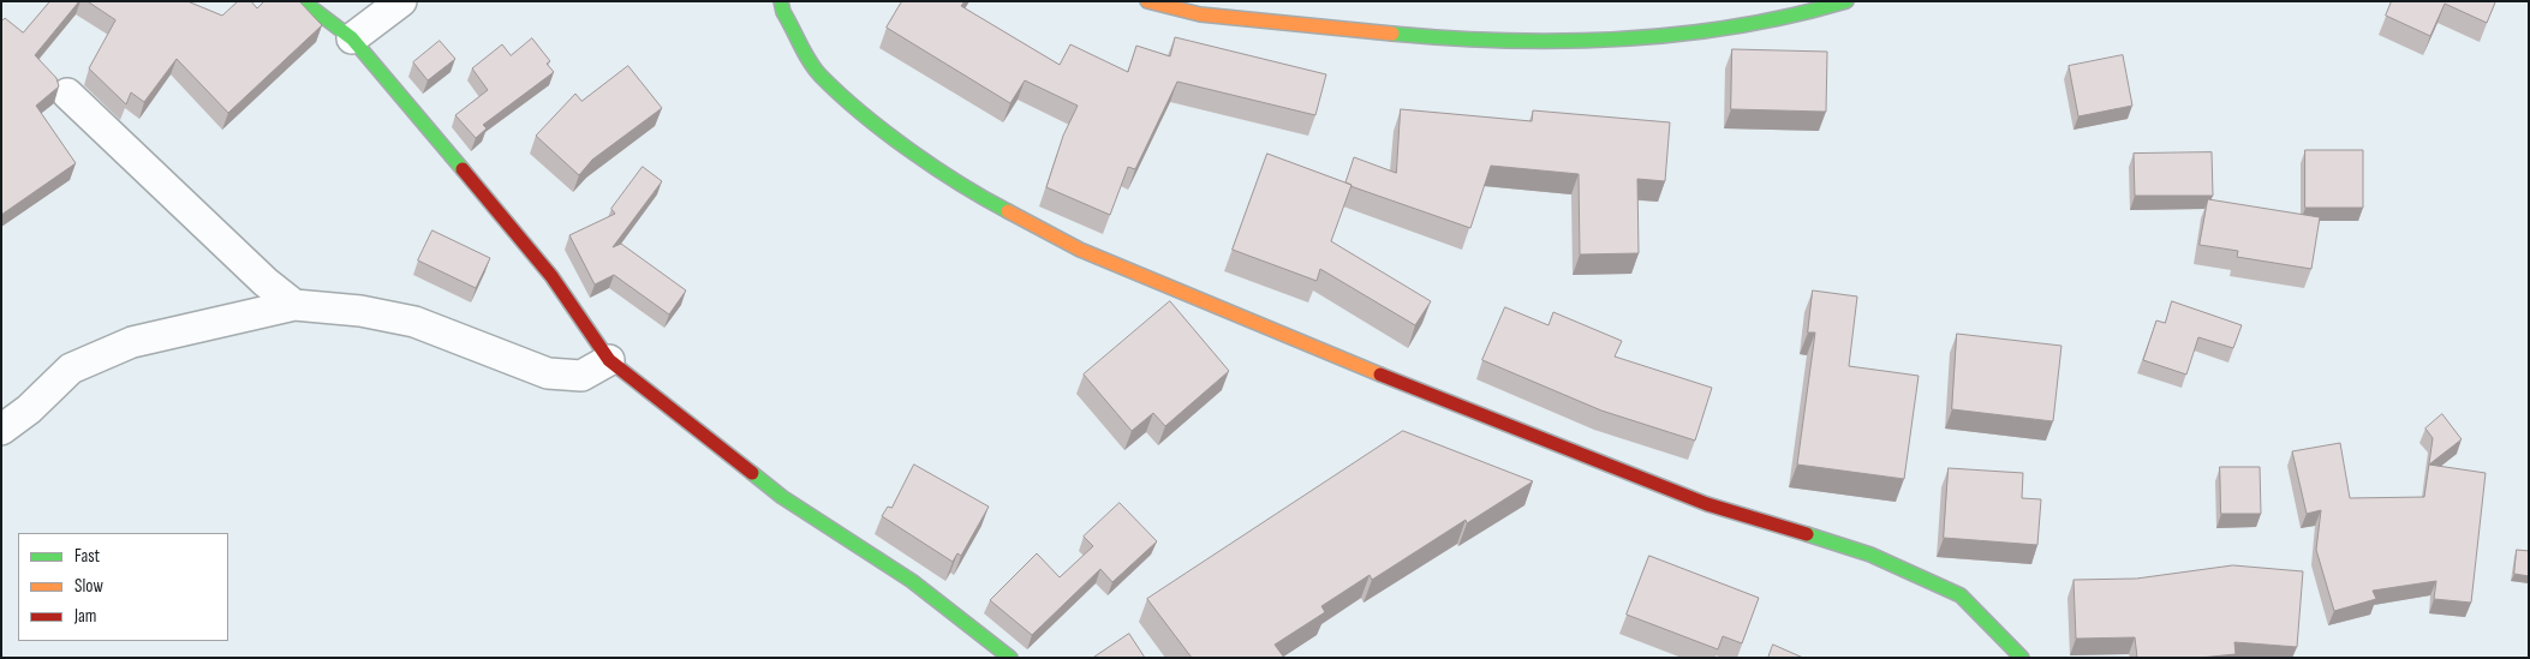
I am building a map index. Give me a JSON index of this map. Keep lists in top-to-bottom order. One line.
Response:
{"legend":["Fast","Slow","Jam"]}
